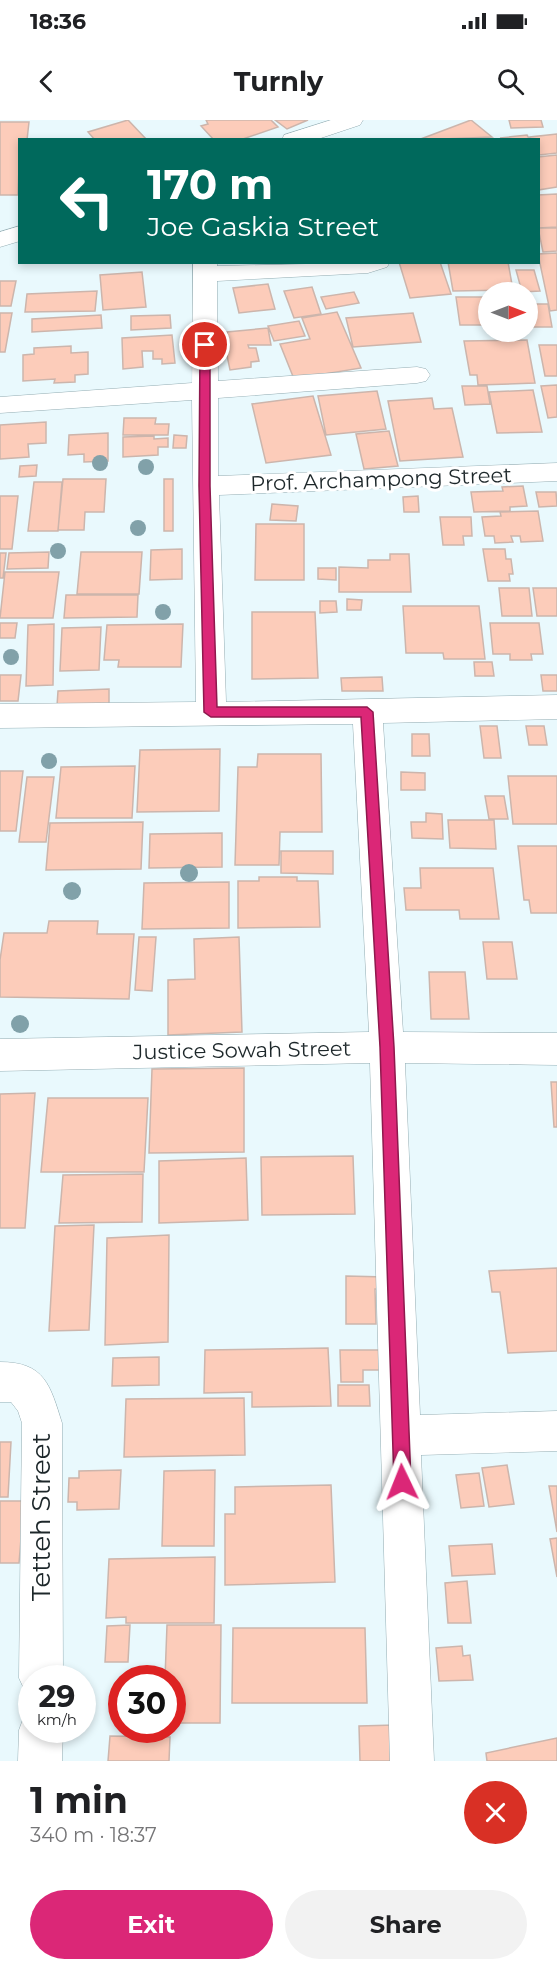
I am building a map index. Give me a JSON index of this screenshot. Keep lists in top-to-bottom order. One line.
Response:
{"streets":{"street":["Prof. Archampong Street","Justice Sowah Street","Tetteh Street"]},"north":"right","page":{"status":"18:36","header":"Turnly","turn":["170 m","Joe Gaskia Street"],"speed":"29 km/h","limit":"30","heading":["1 min","340 m · 18:37"],"buttons":["Exit","Share"]}}
